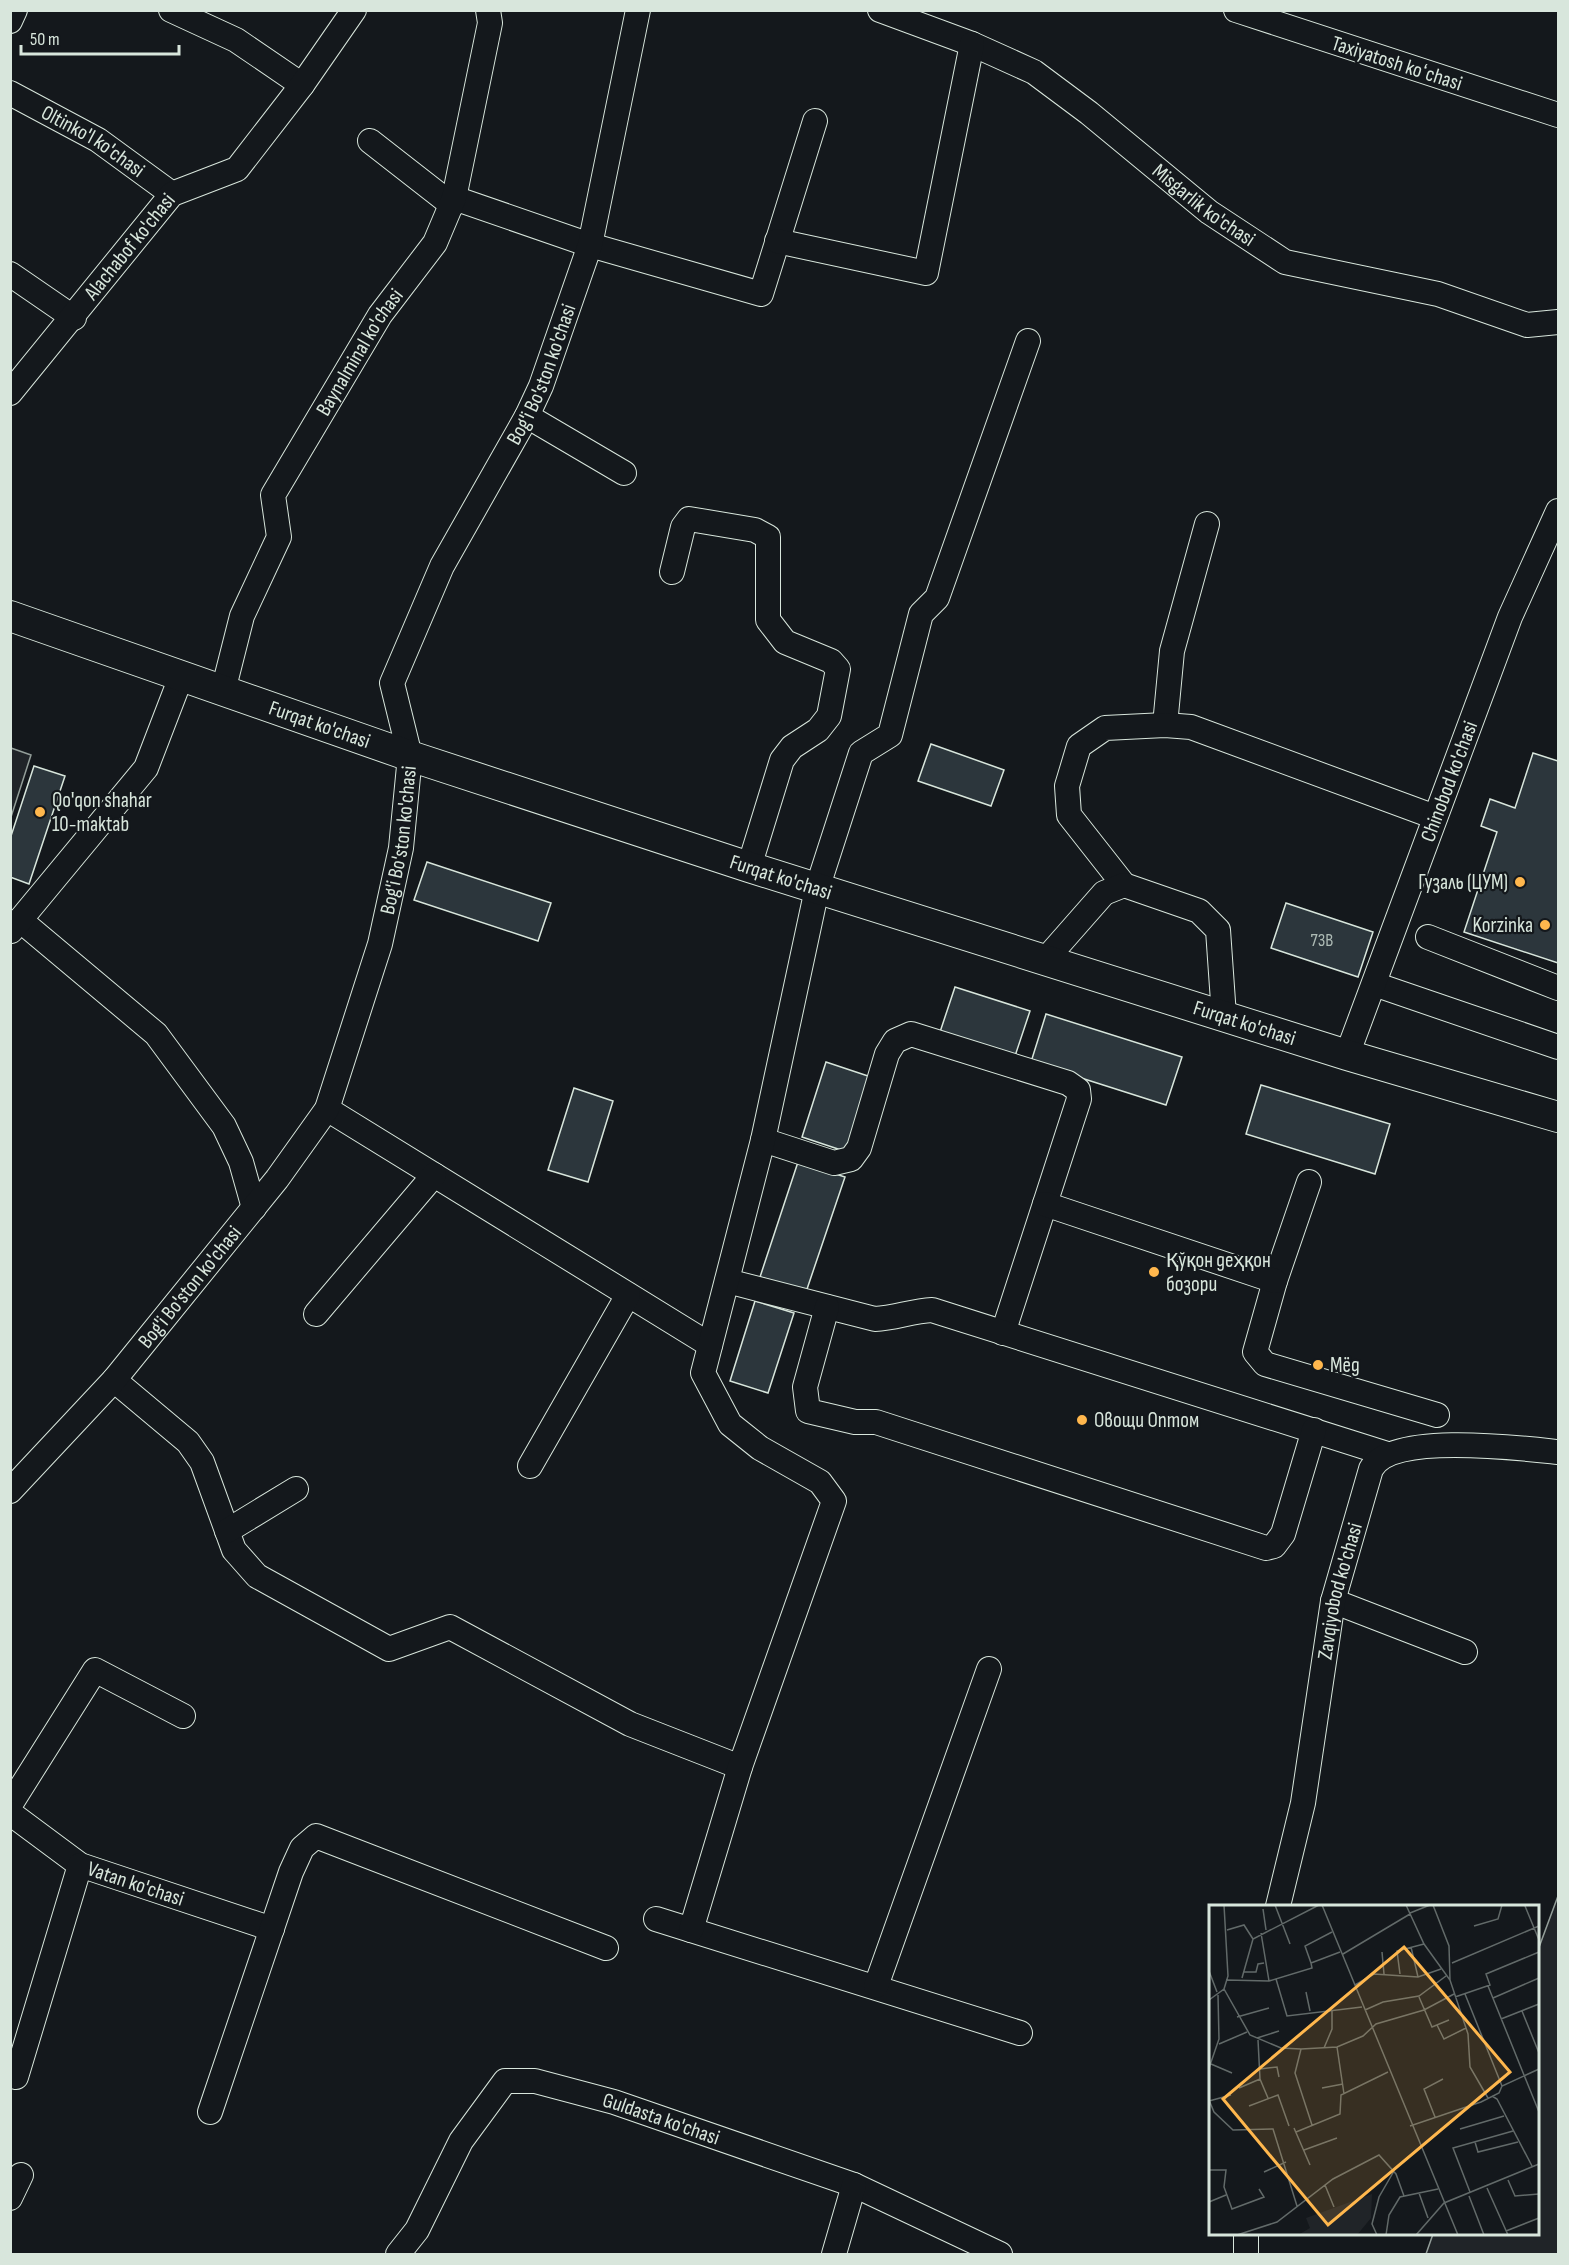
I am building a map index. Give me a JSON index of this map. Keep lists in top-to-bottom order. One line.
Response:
{"streets":{"main road":["Furqat ko'chasi"],"street":["Taxiyatosh koʻchasi","Oltinko'l ko'chasi","Misgarlik ko'chasi","Alachabof ko'chasi","Baynalminal ko'chasi","Bog'i Bo'ston ko'chasi","Chinobod ko'chasi","Zavqiyobod ko'chasi","Vatan ko'chasi","Guldasta ko'chasi"]},"crossings":[["Oltinko'l ko'chasi","Alachabof ko'chasi"],["Baynalminal ko'chasi","Furqat ko'chasi"],["Bog'i Bo'ston ko'chasi","Furqat ko'chasi"],["Furqat ko'chasi","Chinobod ko'chasi"]],"places":["Qo'qon shahar 10-maktab","Гузаль (ЦУМ)","Korzinka","Қўқон деҳқон бозори","Мёд","Овощи Оптом"],"house_numbers":["73B"],"scale_bar":"50 m"}
